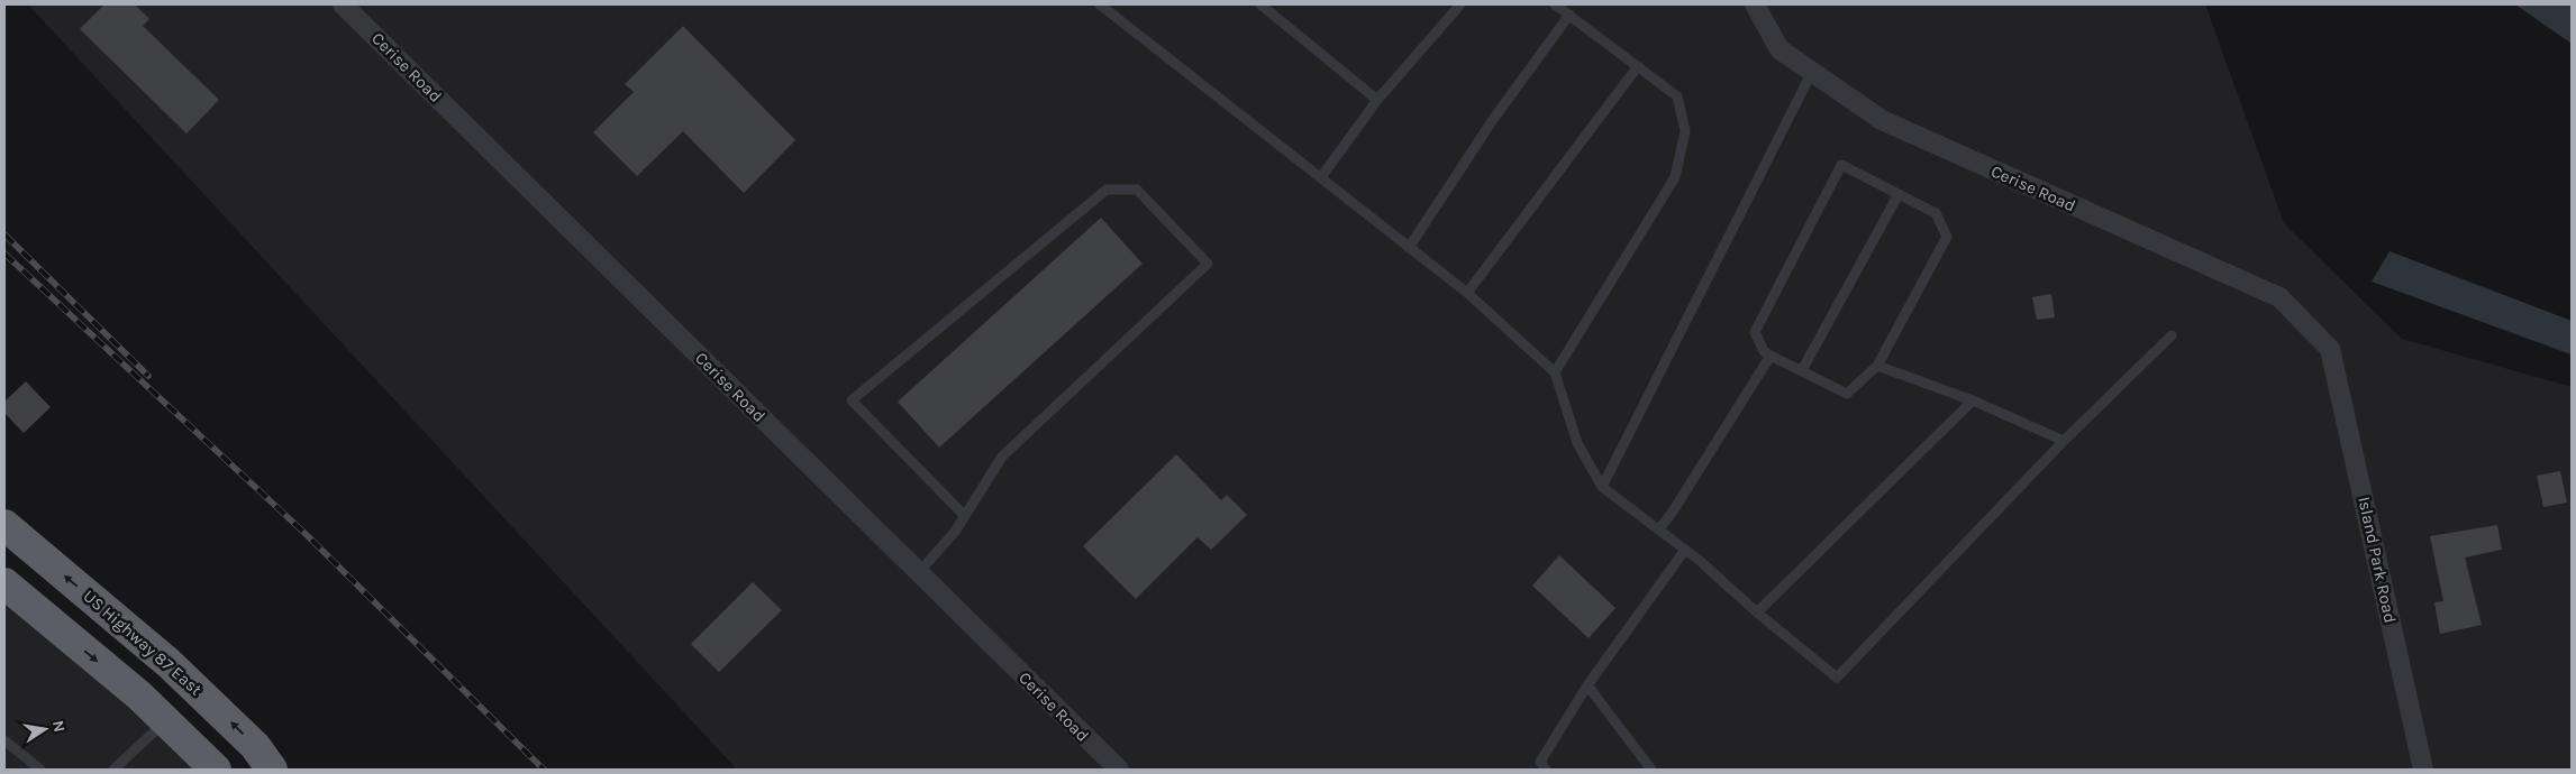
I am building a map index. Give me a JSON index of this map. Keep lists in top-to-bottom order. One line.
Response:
{"streets":{"highway":["US Highway 87 East"],"street":["Cerise Road","Island Park Road"]},"crossings":[["Cerise Road","Island Park Road"]],"north":"right"}
